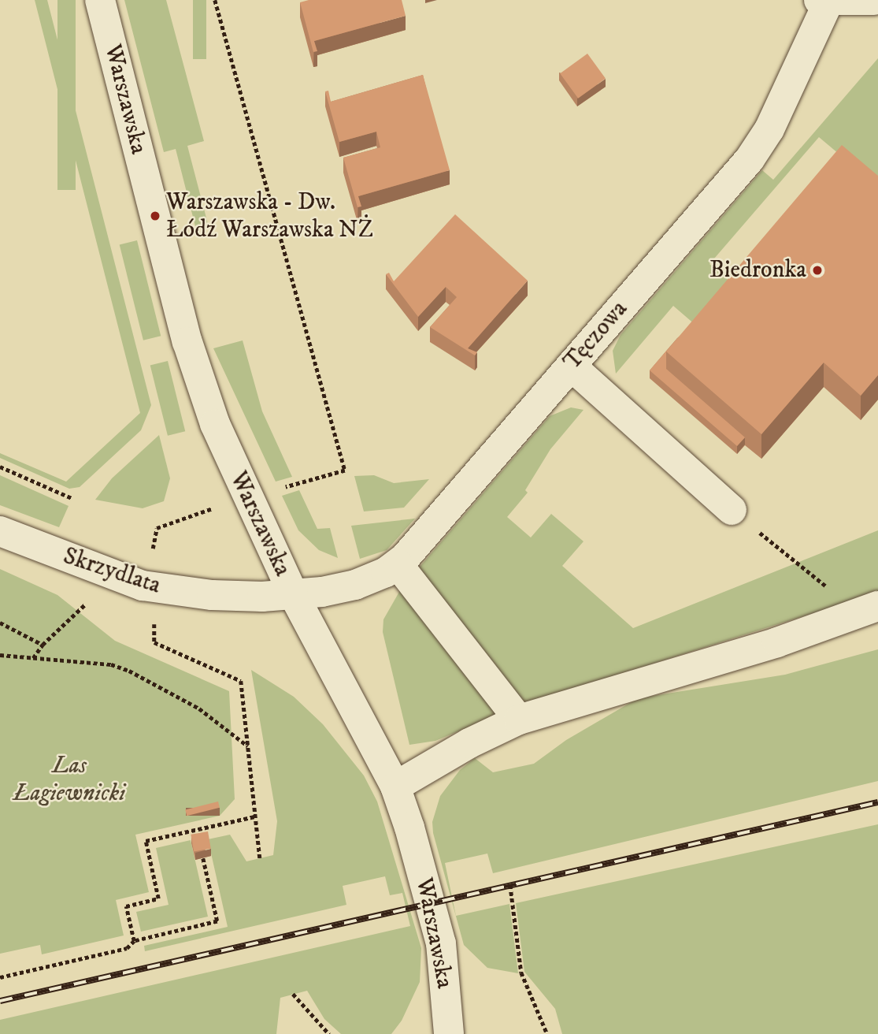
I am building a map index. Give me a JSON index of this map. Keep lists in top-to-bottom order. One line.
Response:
{"streets":{"street":["Warszawska","Tęczowa","Skrzydlata"]},"crossings":[["Warszawska","Tęczowa"],["Warszawska","Skrzydlata"],["Tęczowa","Skrzydlata"]],"parks":["Las Łagiewnicki"],"places":["Warszawska - Dw. Łódź Warszawska NŻ","Biedronka"]}
